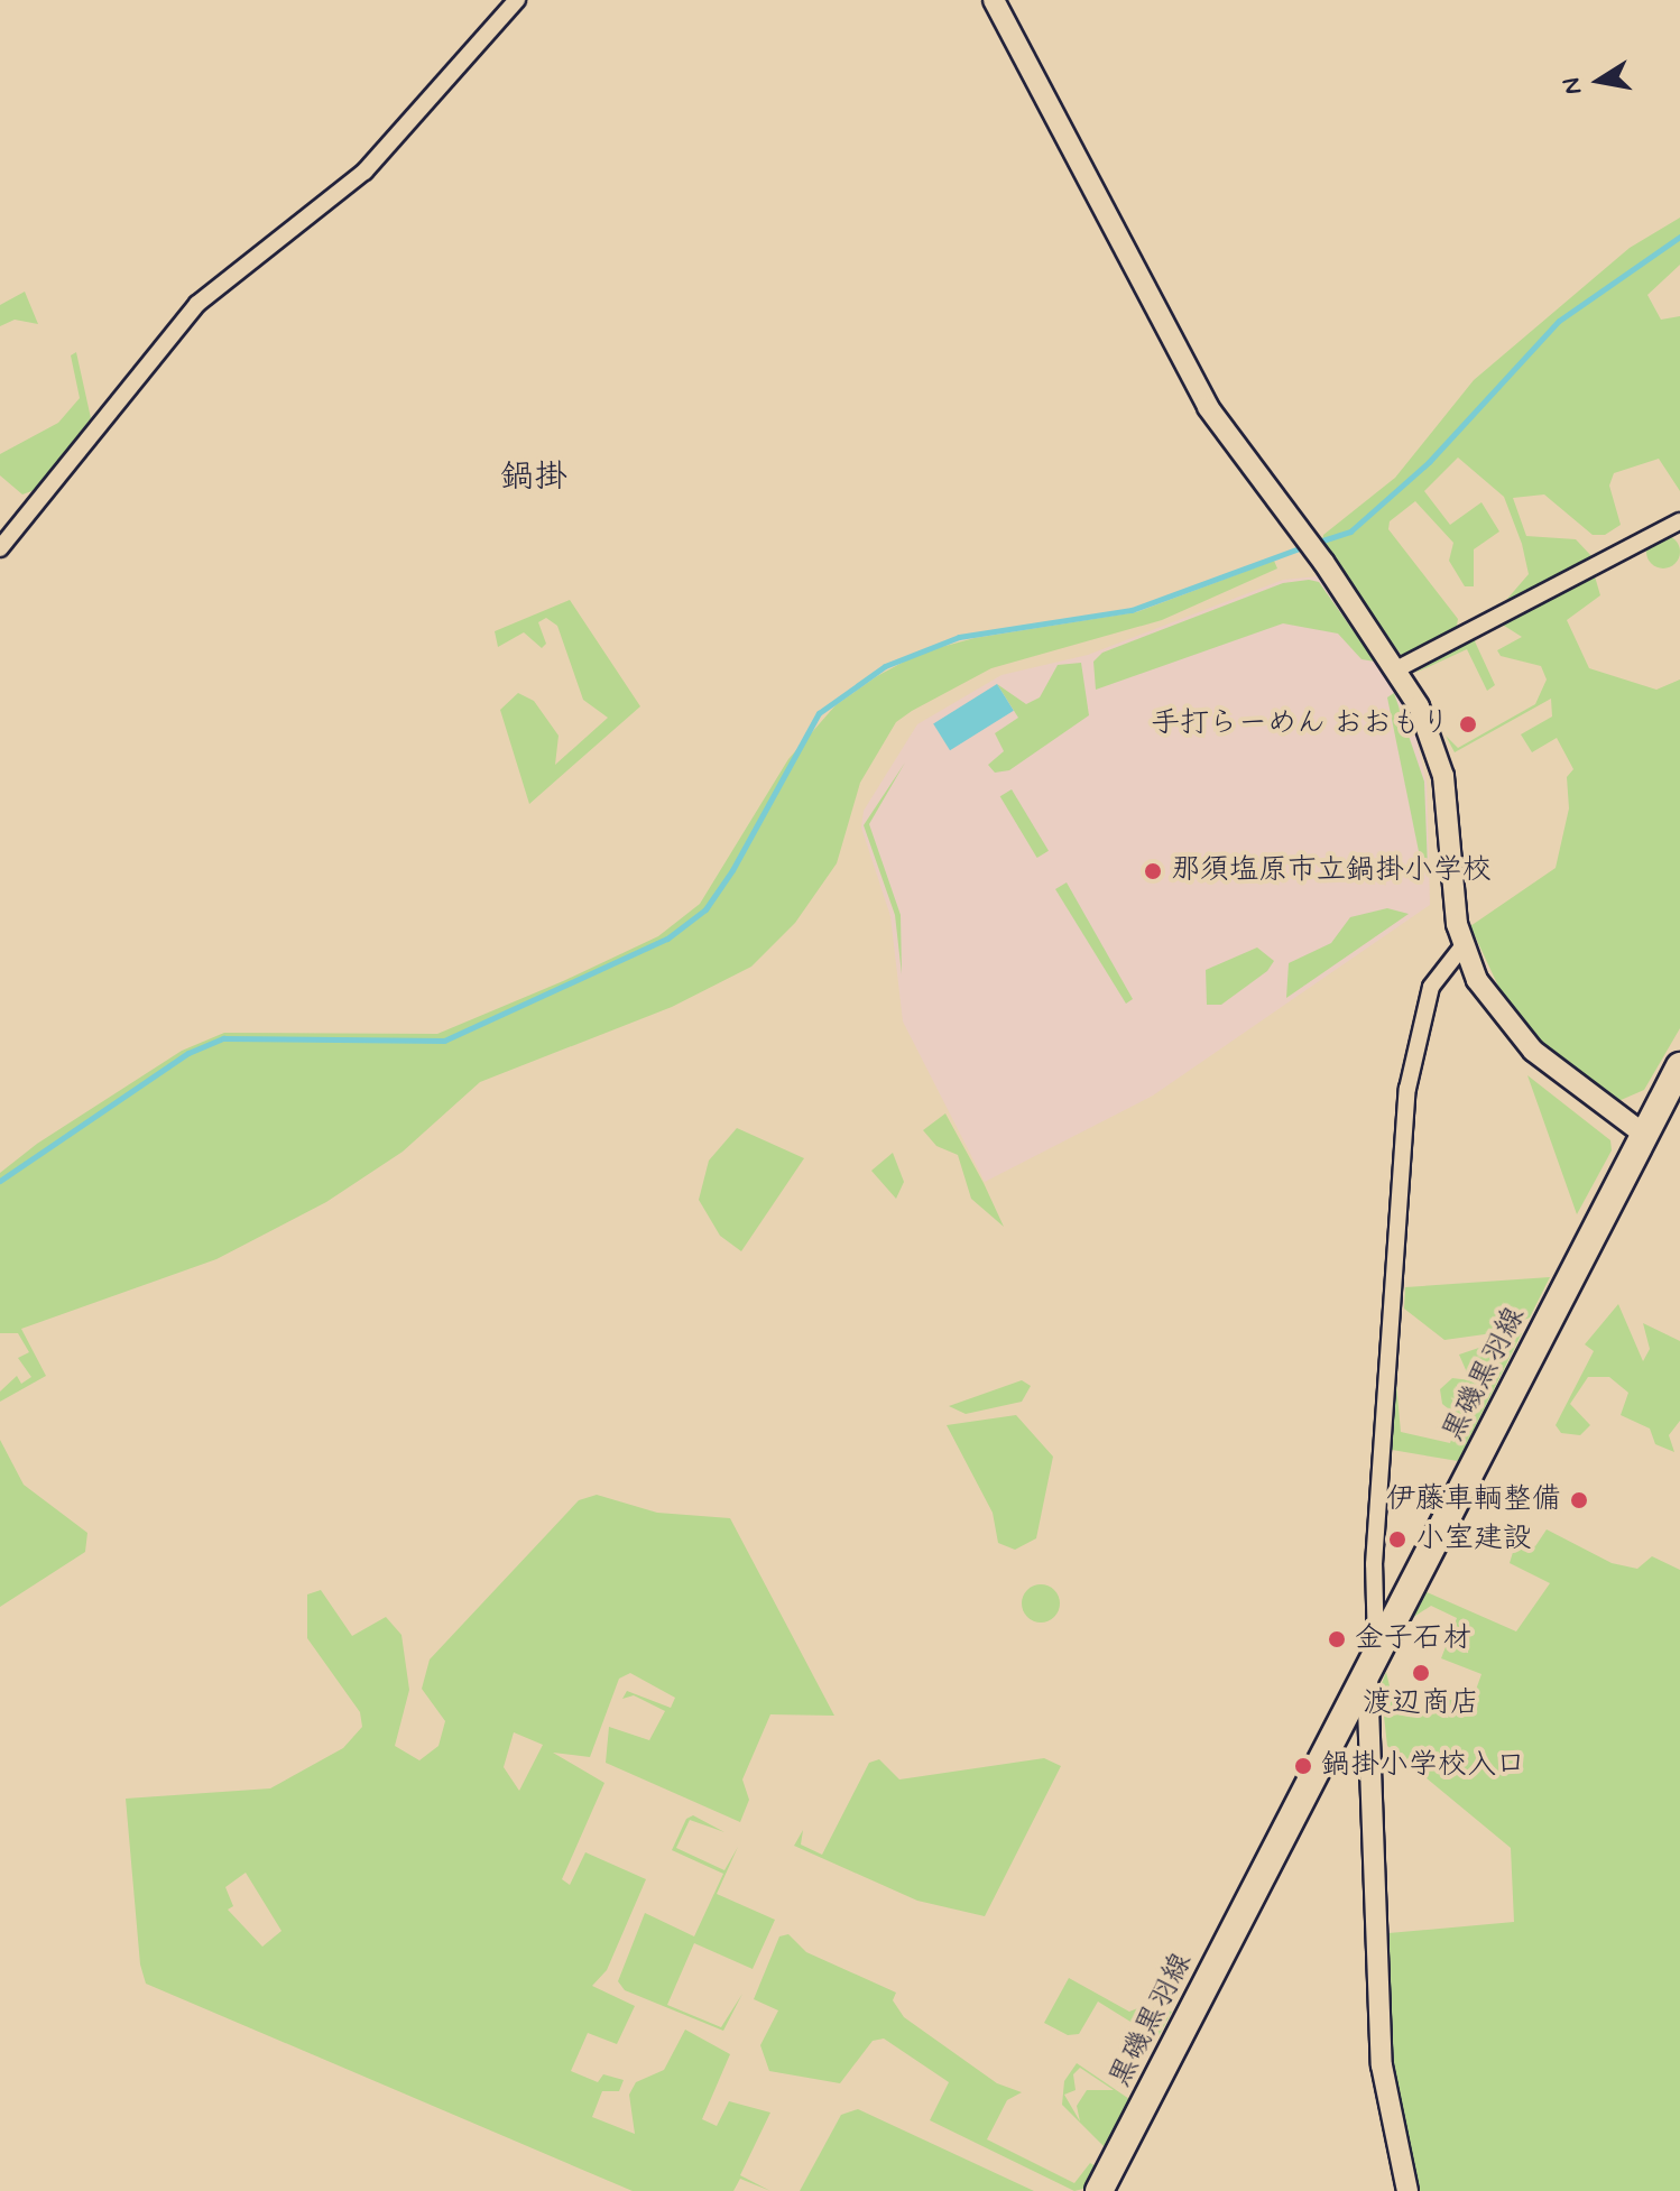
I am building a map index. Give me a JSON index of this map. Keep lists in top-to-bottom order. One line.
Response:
{"streets":{"main road":["黒磯黒羽線"]},"districts":["鍋掛"],"places":["手打らーめん おおもり","那須塩原市立鍋掛小学校","伊藤車輌整備","小室建設","金子石材","渡辺商店","鍋掛小学校入口"],"north":"left"}
